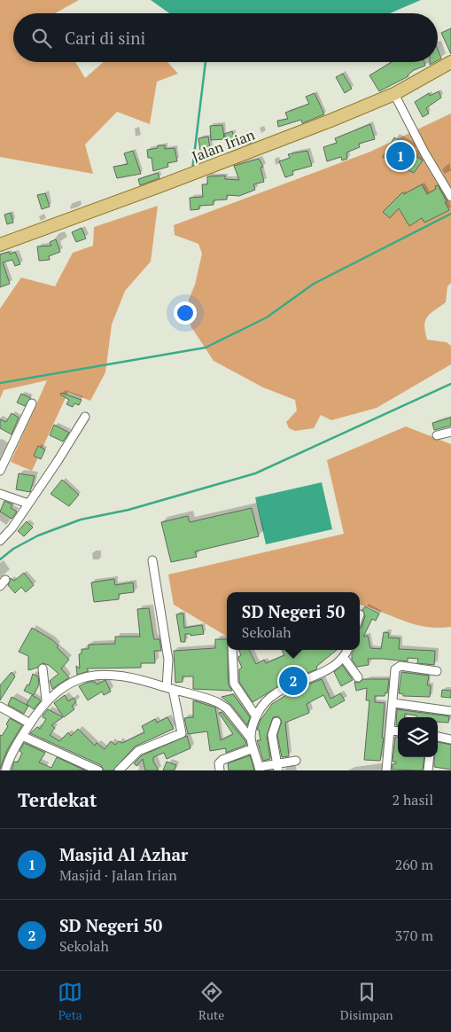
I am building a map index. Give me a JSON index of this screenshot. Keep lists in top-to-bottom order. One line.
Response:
{"streets":{"main road":["Jalan Irian"]},"page":{"search":"Cari di sini","pins":["1","2"],"popup":["SD Negeri 50","Sekolah"],"heading":["Terdekat","2 hasil"],"list":[{"mark":"1","name":"Masjid Al Azhar","note":"Masjid · Jalan Irian","value":"260 m"},{"mark":"2","name":"SD Negeri 50","note":"Sekolah","value":"370 m"}],"nav":["Peta","Rute","Disimpan"]}}
